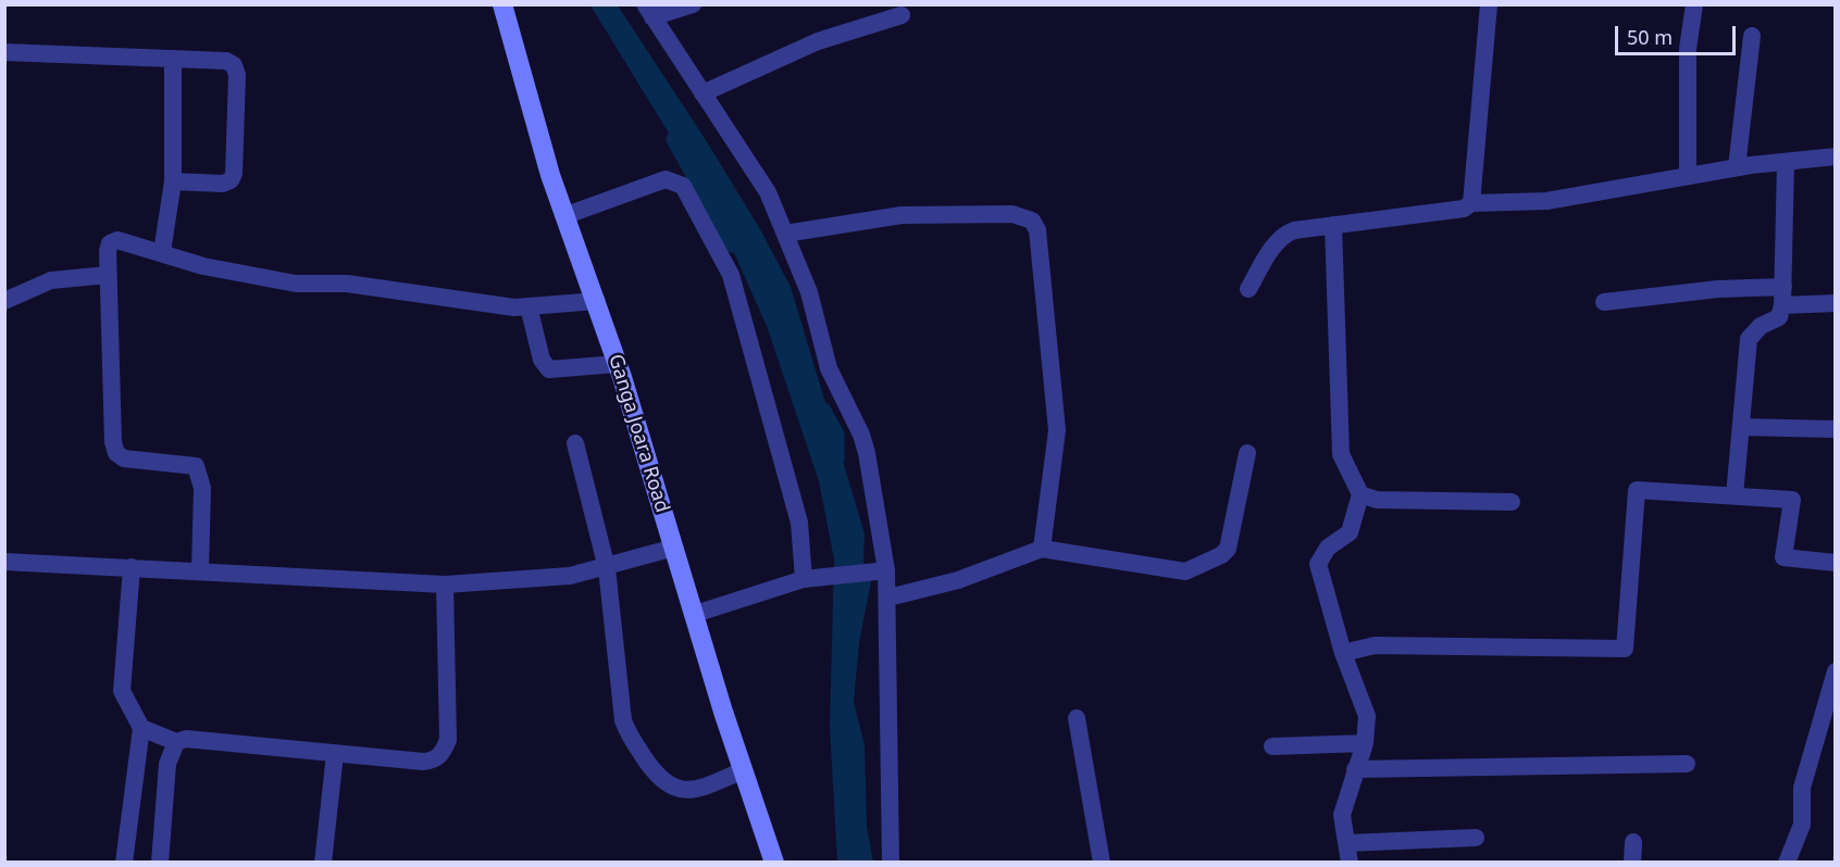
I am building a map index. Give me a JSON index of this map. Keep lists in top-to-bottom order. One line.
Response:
{"streets":{"main road":["Ganga Joara Road"]},"scale_bar":"50 m"}
